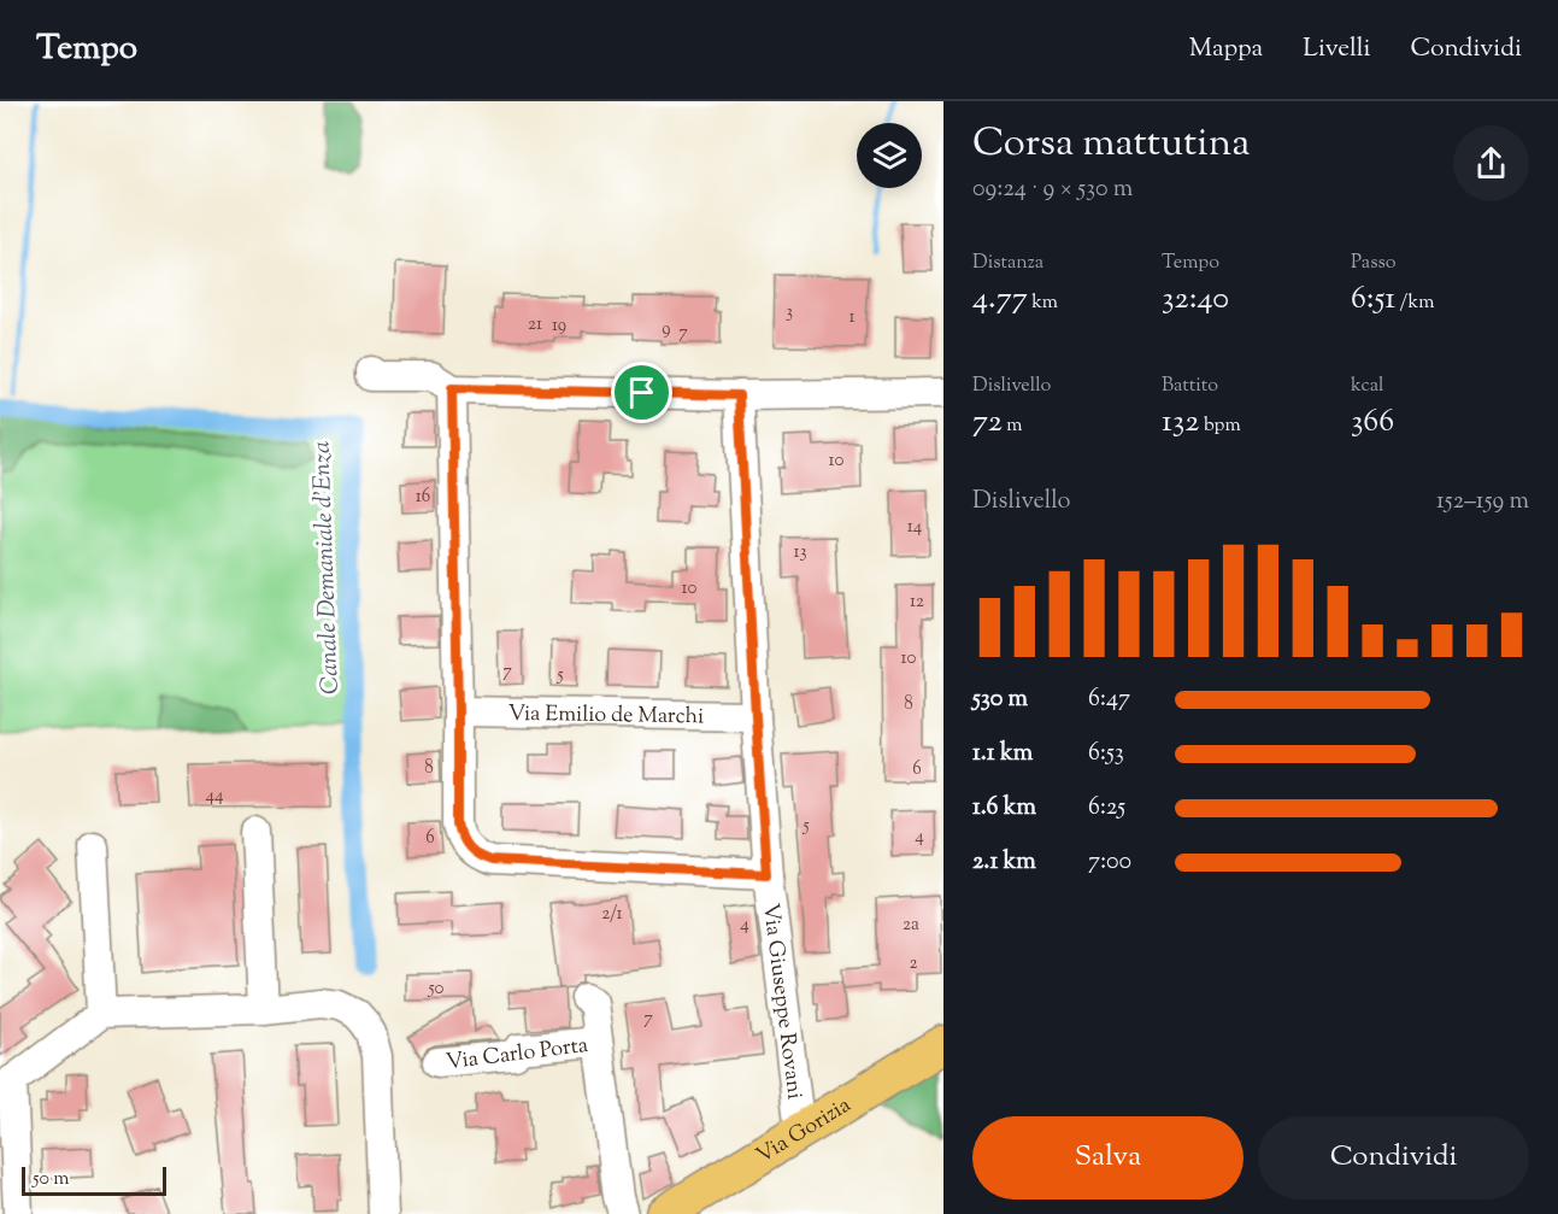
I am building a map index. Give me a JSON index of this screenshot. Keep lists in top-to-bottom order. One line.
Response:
{"streets":{"main road":["Via Gorizia"],"street":["Via Emilio de Marchi","Via Giuseppe Rovani","Via Carlo Porta"]},"crossings":[["Via Emilio de Marchi","Via Giuseppe Rovani"],["Via Giuseppe Rovani","Via Gorizia"]],"water":["Canale Demaniale d'Enza"],"house_numbers":["3","1","21","19","9","7","10","16","14","13","10","12","10","7","5","8","8","6","44","5","4","6","2/1","4","2a","2","50","7"],"scale_bar":"50 m","page":{"header":"Tempo","nav":["Mappa","Livelli","Condividi"],"heading":["Corsa mattutina","09:24 · 9 × 530 m"],"stats":[["Distanza","4.77 km"],["Tempo","32:40"],["Passo","6:51 /km"],["Dislivello","72 m"],["Battito","132 bpm"],["kcal","366"]],"chart":["Dislivello","152–159 m"],"list":[{"name":"530 m","note":"6:47"},{"name":"1.1 km","note":"6:53"},{"name":"1.6 km","note":"6:25"},{"name":"2.1 km","note":"7:00"}],"buttons":["Salva","Condividi"],"scale":"50 m"}}
